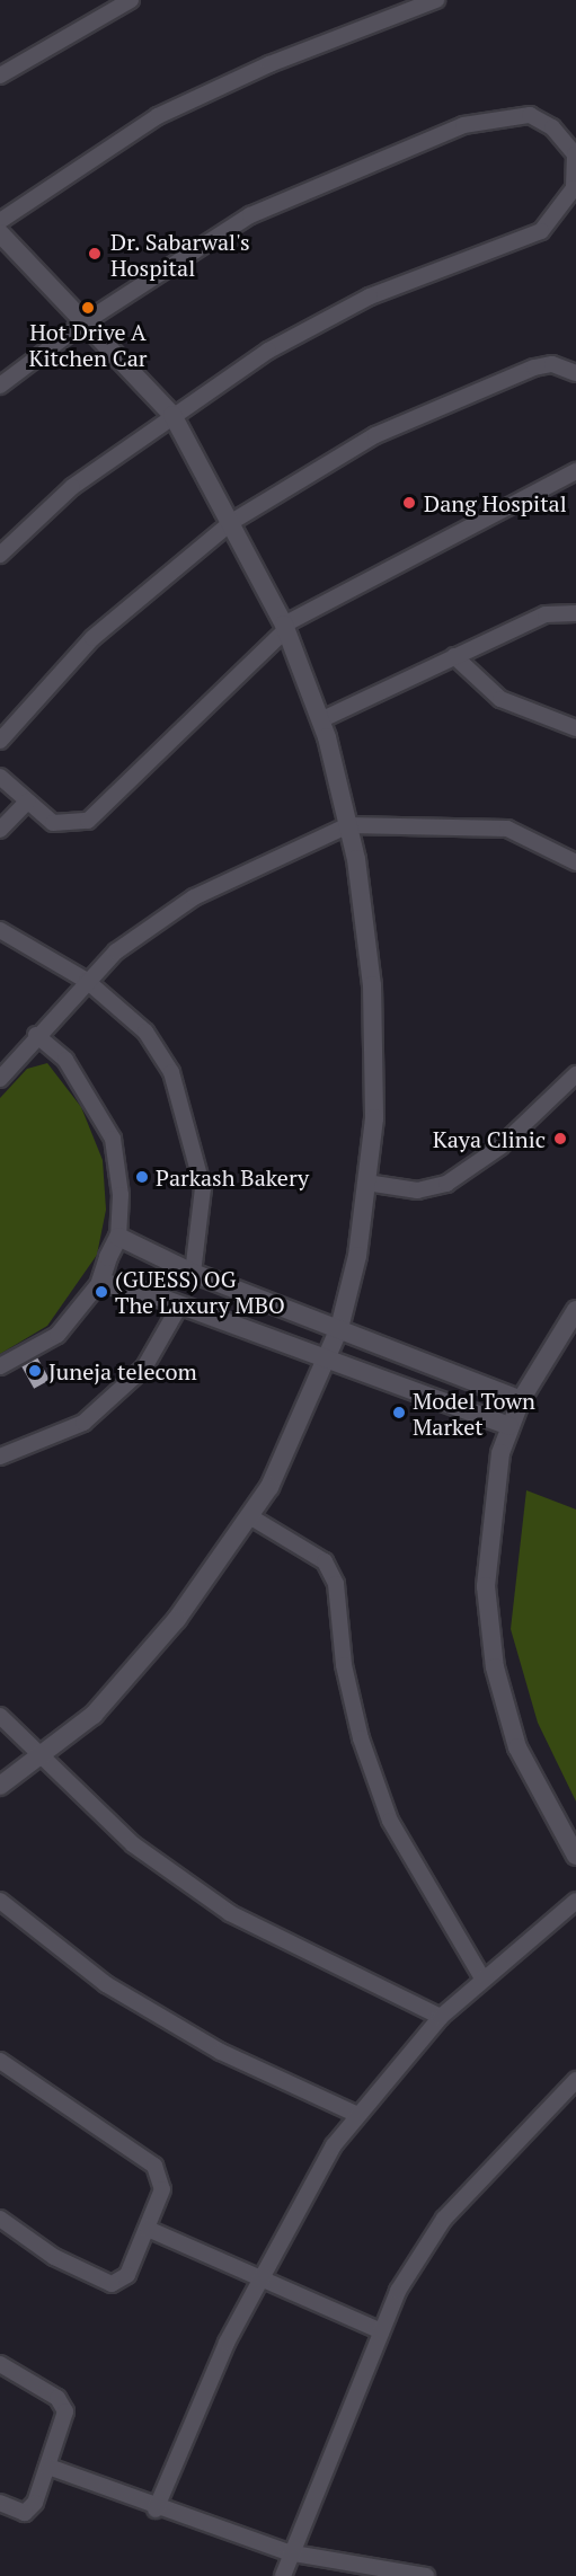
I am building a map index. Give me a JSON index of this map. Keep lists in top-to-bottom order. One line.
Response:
{"places":["Dr. Sabarwal's Hospital","Hot Drive A Kitchen Car","Dang Hospital","Kaya Clinic","Parkash Bakery","(GUESS) OG The Luxury MBO","Juneja telecom","Model Town Market"]}
